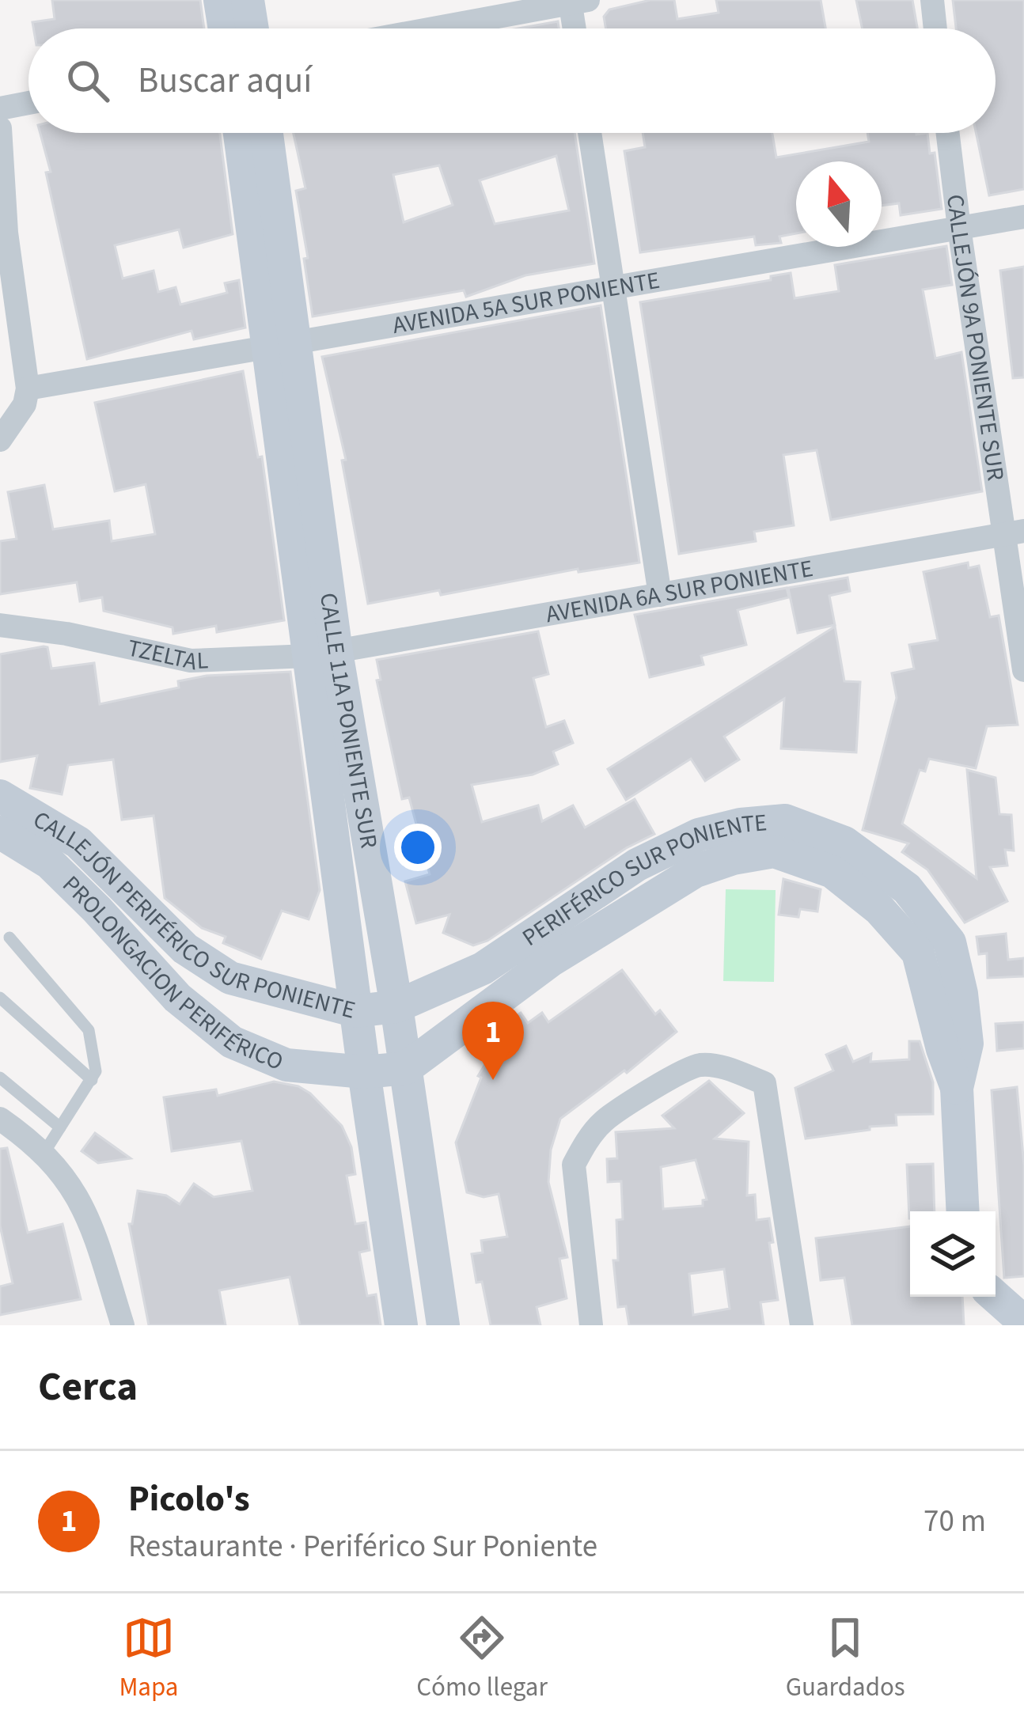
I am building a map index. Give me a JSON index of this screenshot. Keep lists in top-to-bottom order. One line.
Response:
{"streets":{"main road":["CALLE 11A PONIENTE SUR","PERIFÉRICO SUR PONIENTE","CALLEJÓN PERIFÉRICO SUR PONIENTE","PROLONGACION PERIFÉRICO"],"street":["AVENIDA 5A SUR PONIENTE","CALLEJÓN 9A PONIENTE SUR","AVENIDA 6A SUR PONIENTE","TZELTAL"]},"crossings":[["AVENIDA 5A SUR PONIENTE","CALLEJÓN 9A PONIENTE SUR"],["AVENIDA 5A SUR PONIENTE","CALLE 11A PONIENTE SUR"],["CALLEJÓN 9A PONIENTE SUR","AVENIDA 6A SUR PONIENTE"],["AVENIDA 6A SUR PONIENTE","TZELTAL"],["AVENIDA 6A SUR PONIENTE","CALLE 11A PONIENTE SUR"],["TZELTAL","CALLE 11A PONIENTE SUR"],["CALLE 11A PONIENTE SUR","PERIFÉRICO SUR PONIENTE"],["CALLE 11A PONIENTE SUR","CALLEJÓN PERIFÉRICO SUR PONIENTE"],["CALLE 11A PONIENTE SUR","PROLONGACION PERIFÉRICO"],["PERIFÉRICO SUR PONIENTE","CALLEJÓN PERIFÉRICO SUR PONIENTE"]],"north":"top","page":{"search":"Buscar aquí","pins":"1","heading":"Cerca","list":[{"mark":"1","name":"Picolo's","note":"Restaurante · Periférico Sur Poniente","value":"70 m"}],"nav":["Mapa","Cómo llegar","Guardados"]}}
